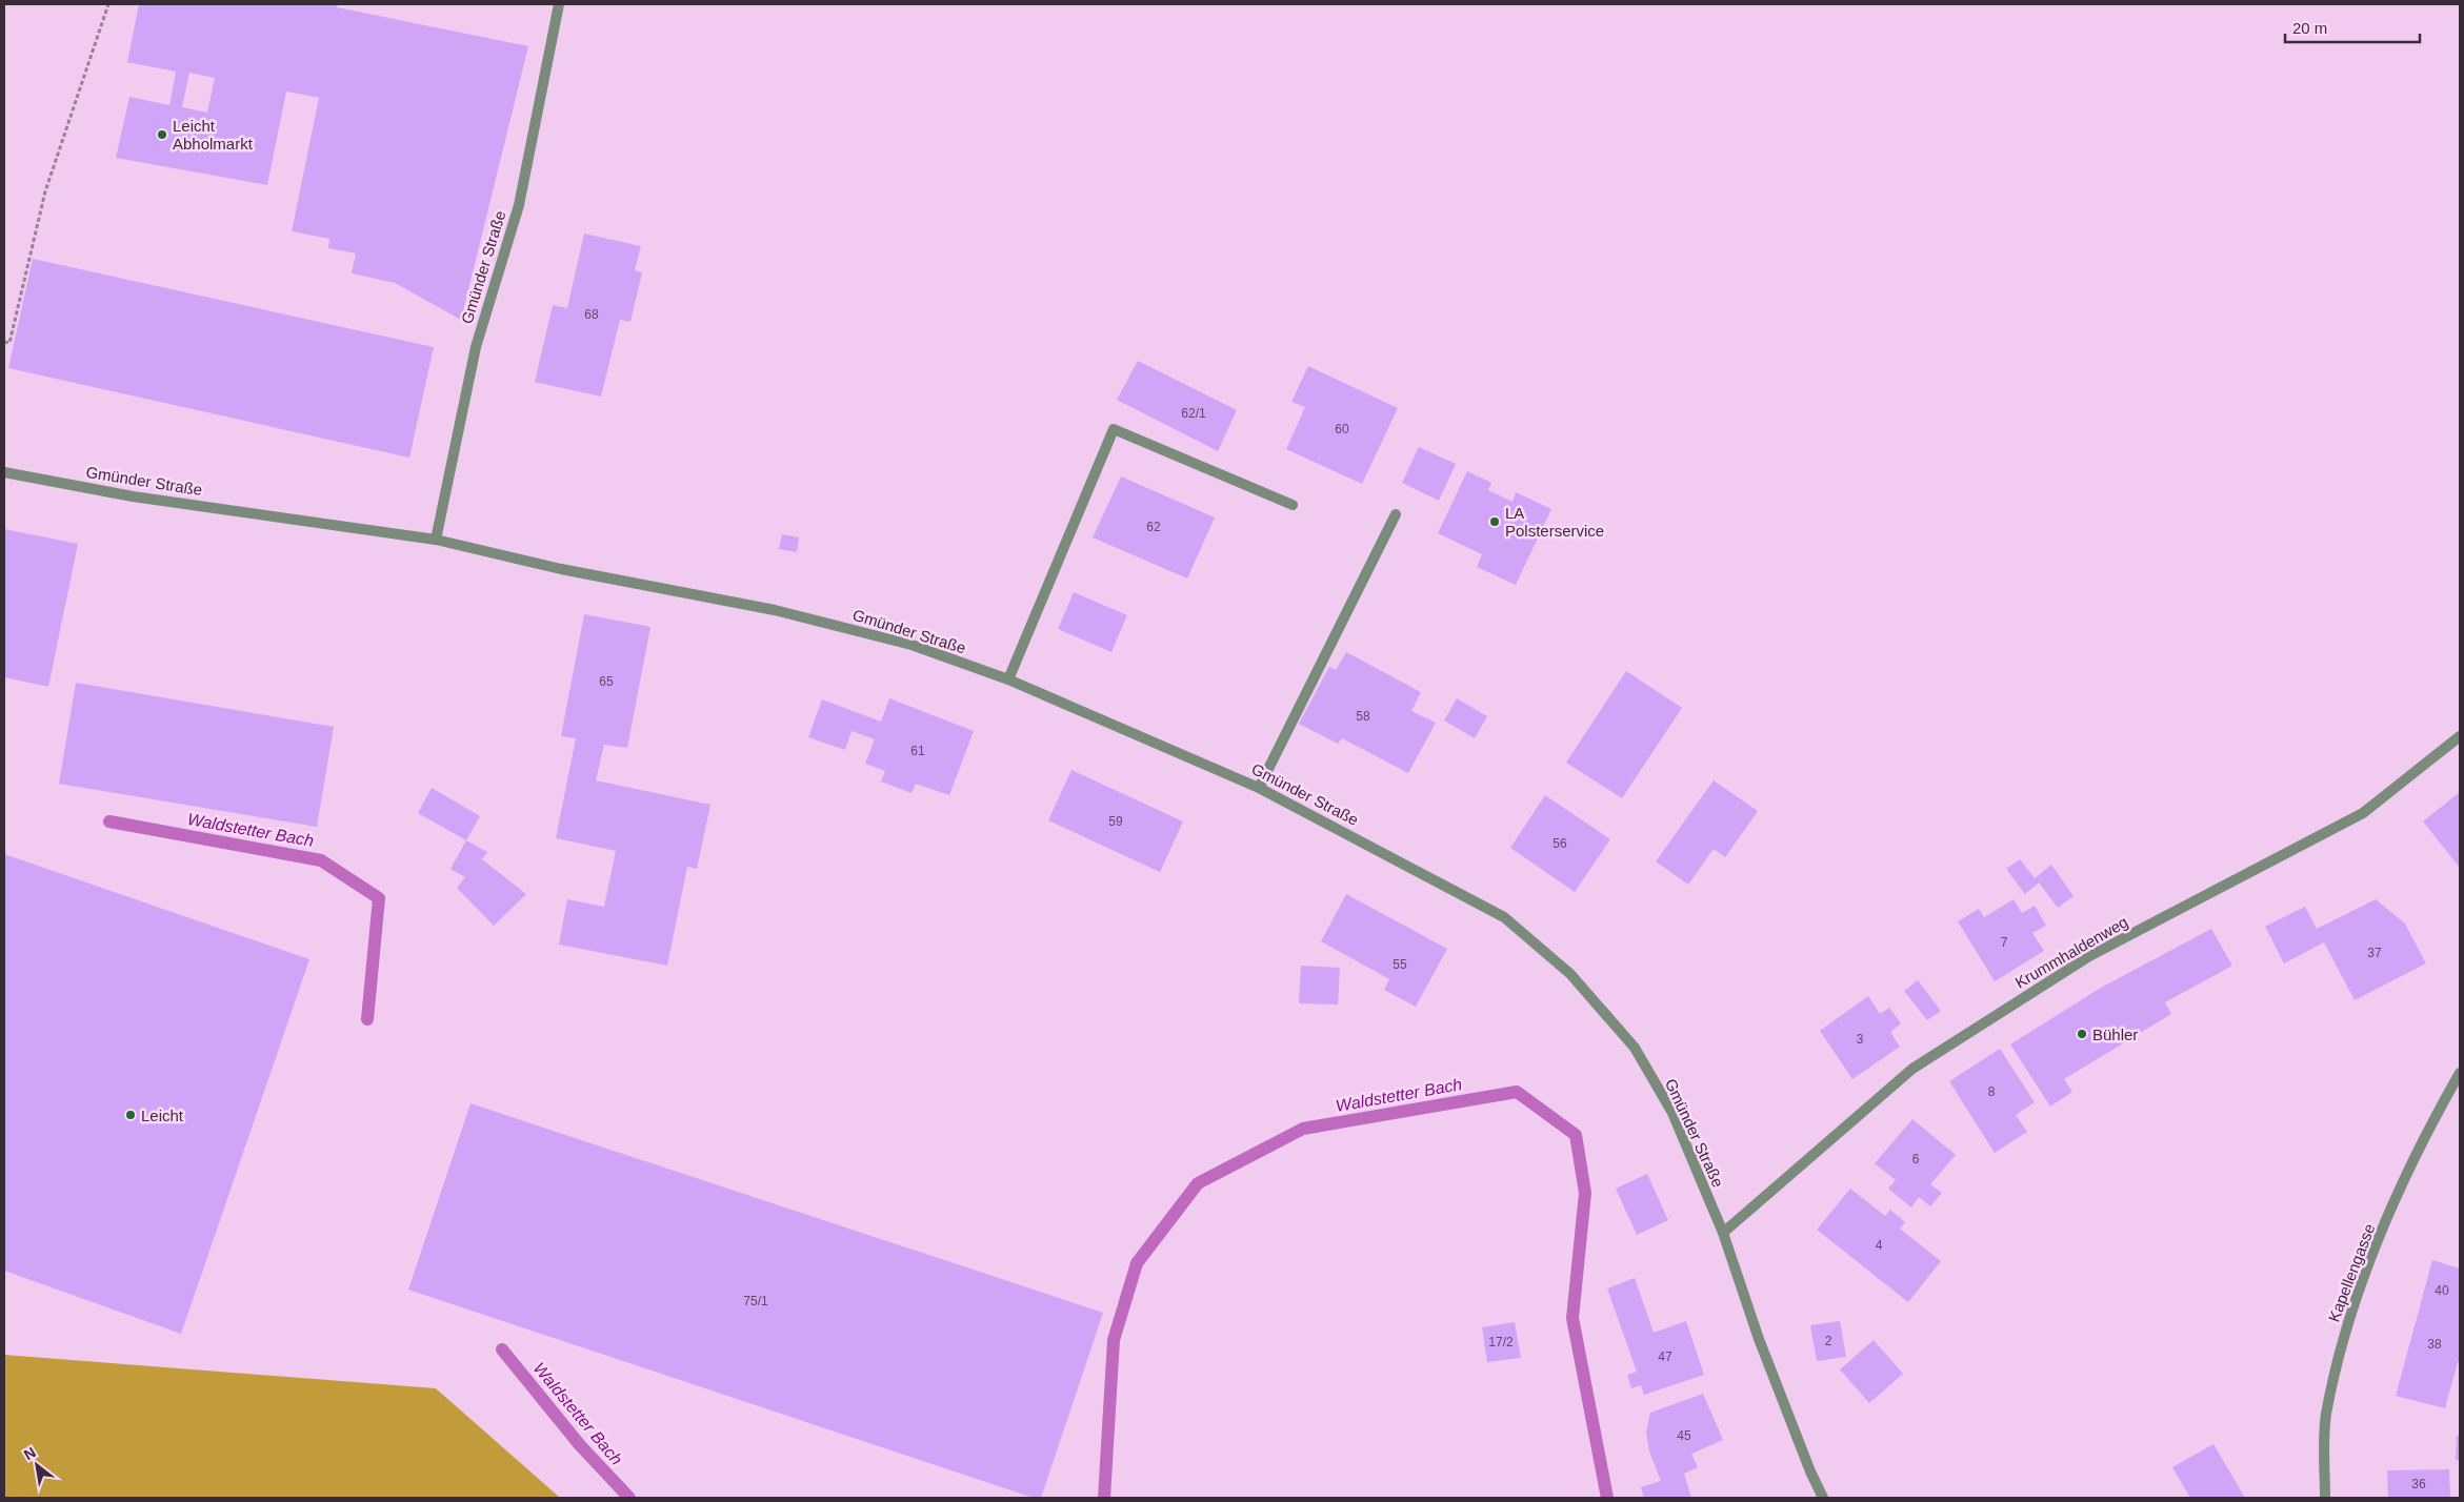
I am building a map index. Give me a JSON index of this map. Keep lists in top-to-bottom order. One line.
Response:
{"streets":{"street":["Gmünder Straße","Krummhaldenweg","Kapellengasse"]},"crossings":[["Gmünder Straße","Krummhaldenweg"]],"water":["Waldstetter Bach"],"places":["Leicht Abholmarkt","LA Polsterservice","Bühler","Leicht"],"house_numbers":["68","62/1","60","62","65","58","61","59","56","7","37","55","3","8","6","4","40","75/1","2","17/2","38","47","45","36"],"scale_bar":"20 m","north":"top left"}
